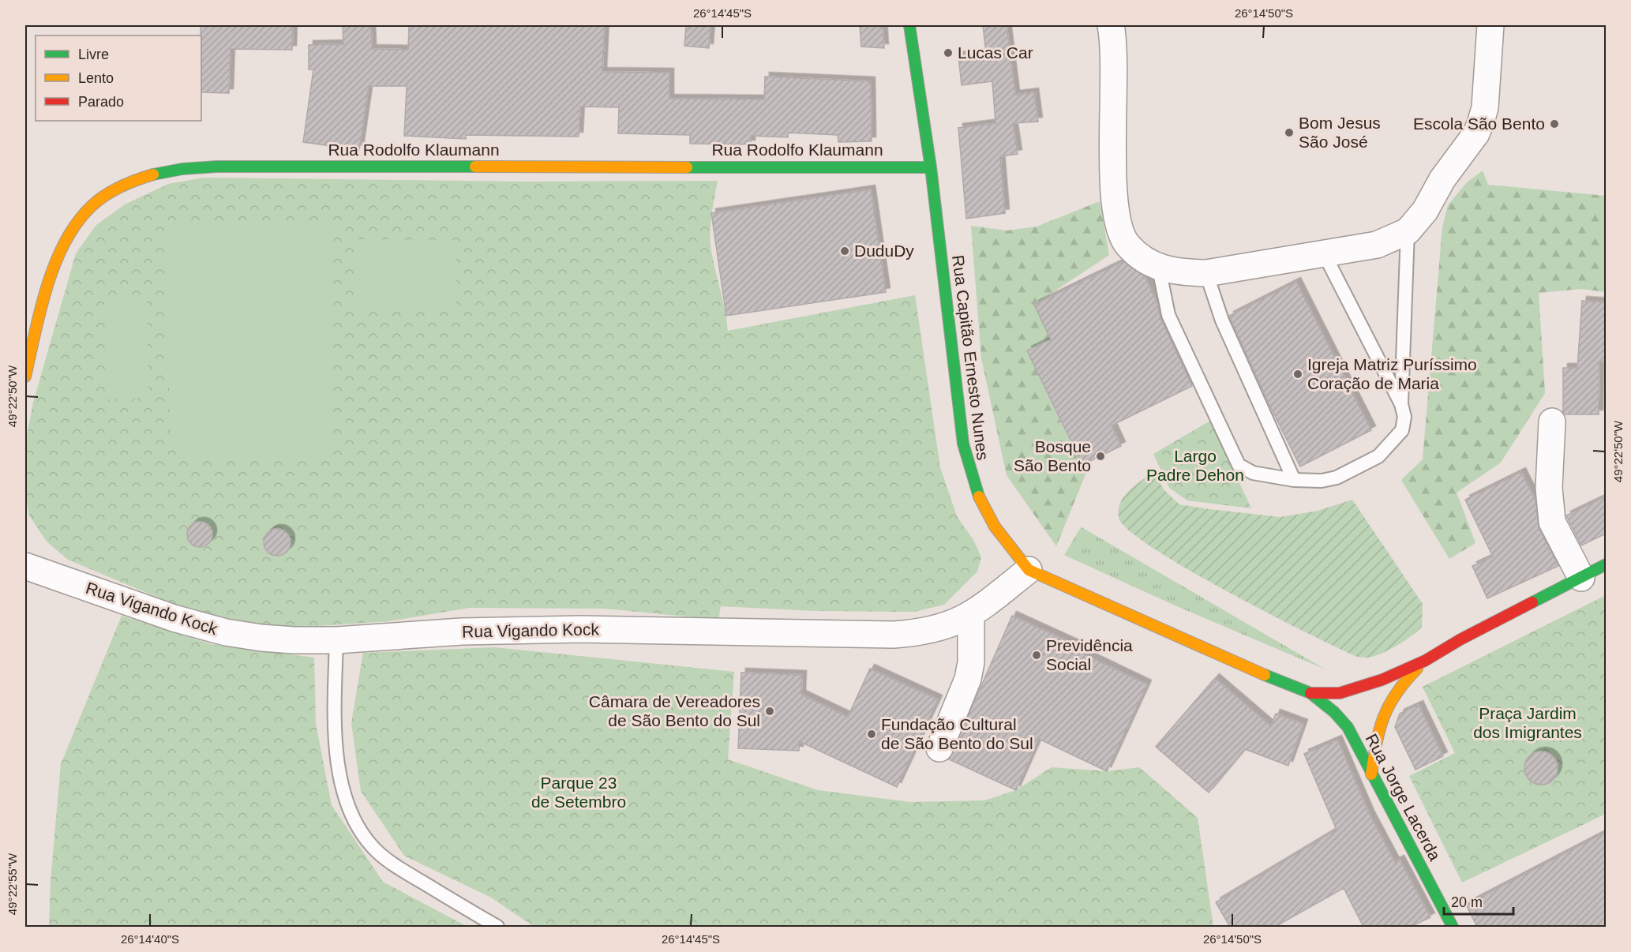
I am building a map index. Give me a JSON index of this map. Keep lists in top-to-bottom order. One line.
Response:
{"streets":{"main road":["Rua Rodolfo Klaumann","Rua Capitão Ernesto Nunes","Rua Jorge Lacerda"],"street":["Rua Vigando Kock"]},"crossings":[["Rua Rodolfo Klaumann","Rua Capitão Ernesto Nunes"],["Rua Capitão Ernesto Nunes","Rua Vigando Kock"],["Rua Capitão Ernesto Nunes","Rua Jorge Lacerda"]],"parks":["Largo Padre Dehon","Praça Jardim dos Imigrantes","Parque 23 de Setembro"],"places":["Lucas Car","Escola São Bento","Bom Jesus São José","DuduDy","Igreja Matriz Puríssimo Coração de Maria","Bosque São Bento","Previdência Social","Câmara de Vereadores de São Bento do Sul","Fundação Cultural de São Bento do Sul"],"legend":["Livre","Lento","Parado"],"scale_bar":"20 m","coordinates":["26°14'45\"S","26°14'50\"S","49°22'50\"W","49°22'55\"W","26°14'40\"S"]}
